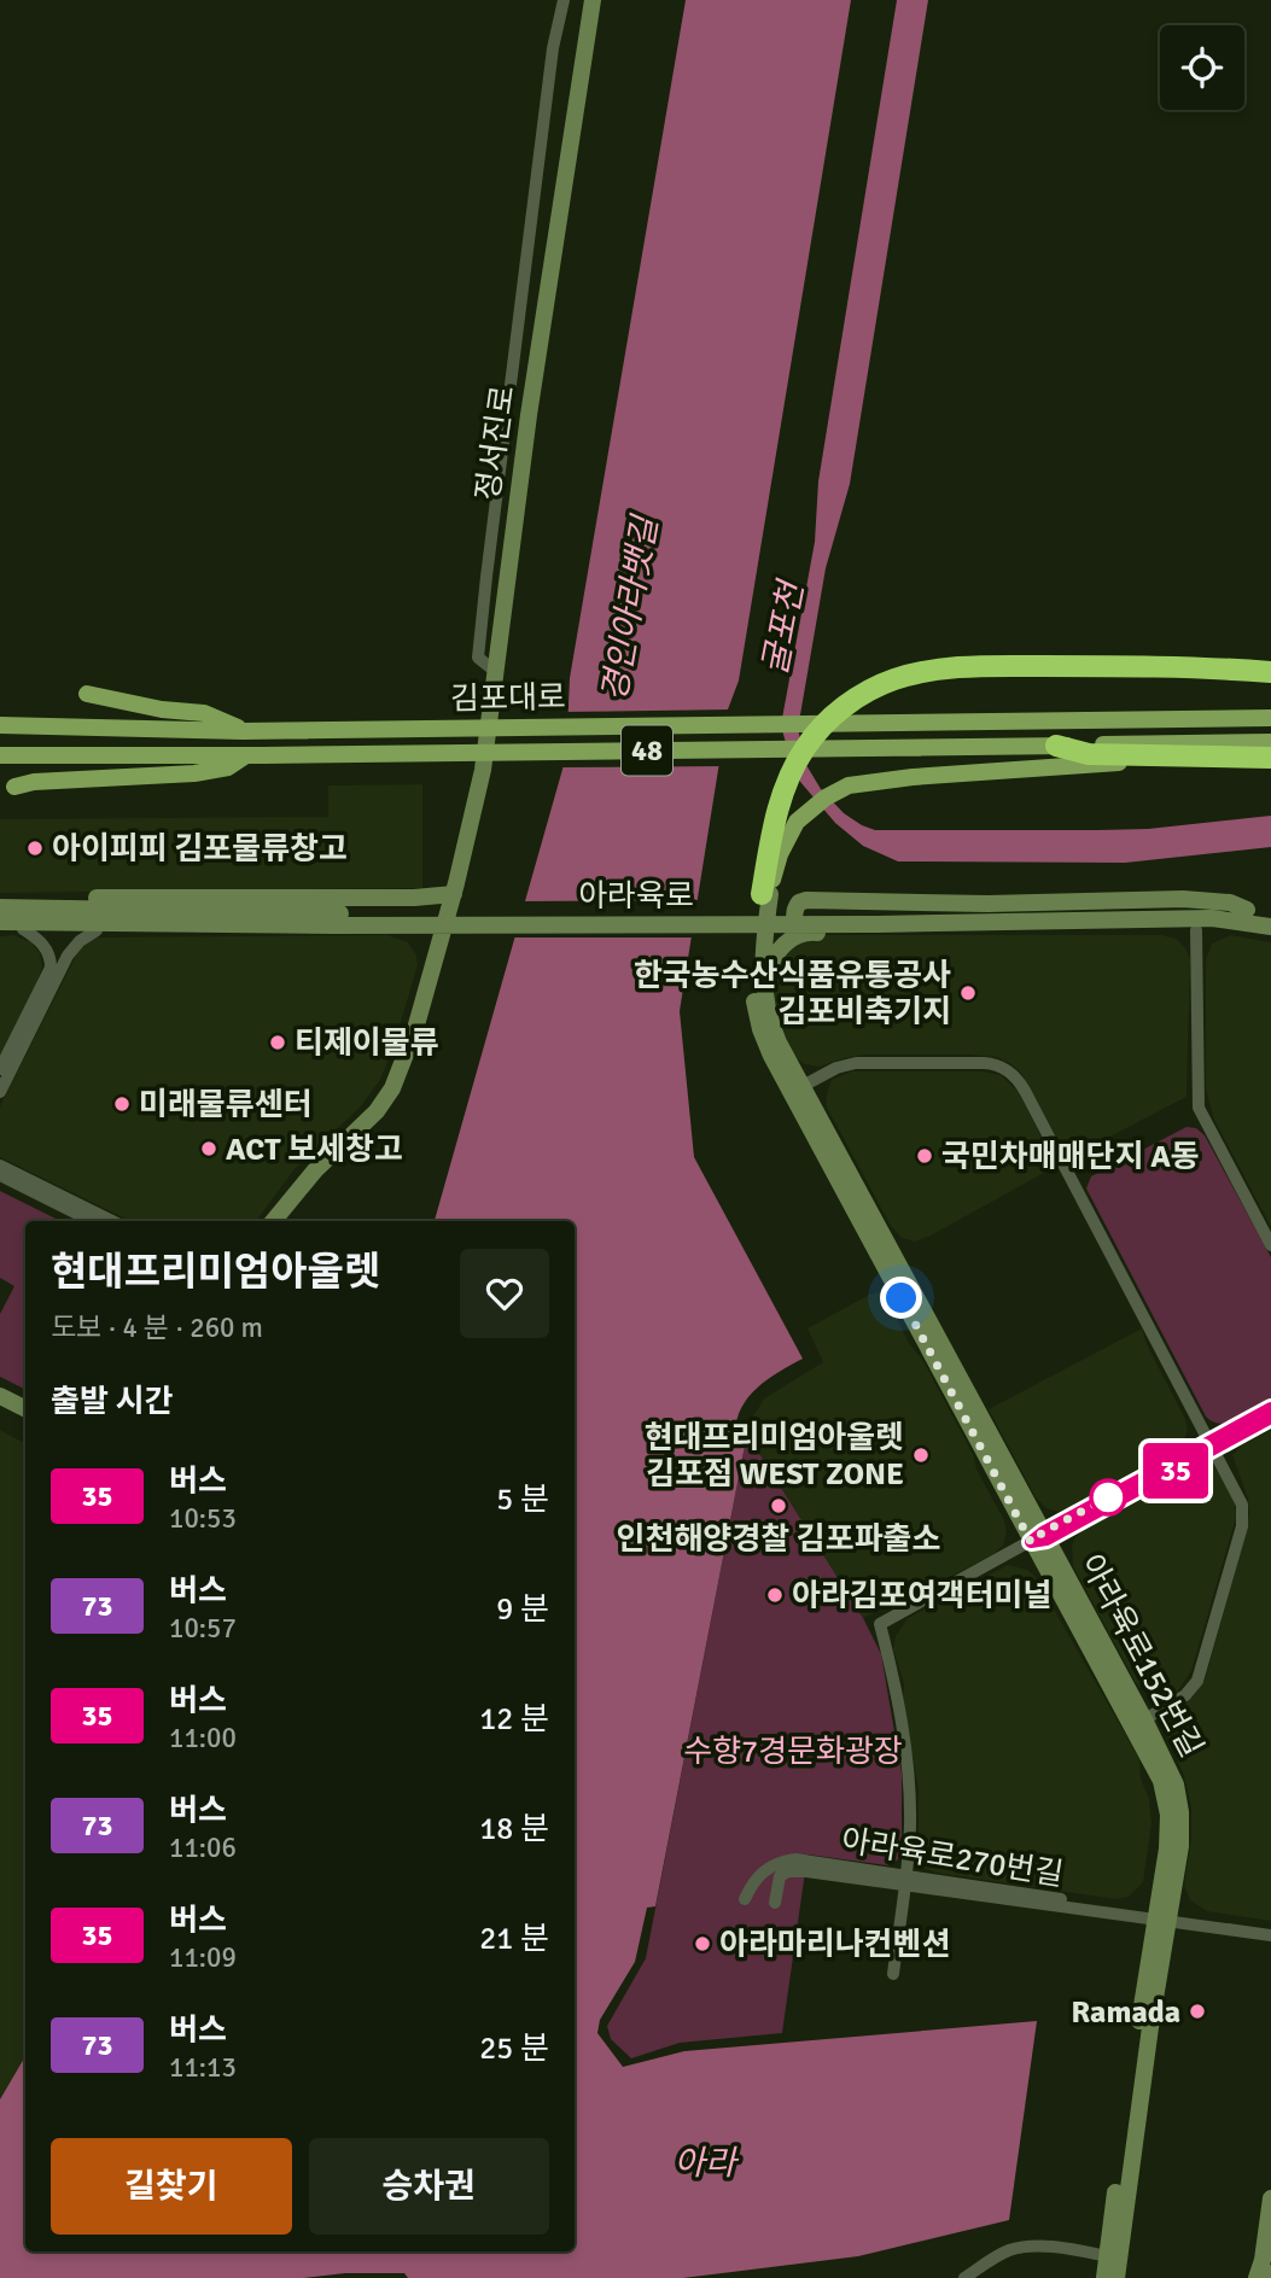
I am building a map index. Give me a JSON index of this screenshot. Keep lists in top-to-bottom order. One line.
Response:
{"streets":{"main road":["김포대로","48"],"street":["정서진로","아라육로","아라육로152번길","아라육로270번길"]},"crossings":[["아라육로152번길","아라육로270번길"]],"water":["경인아라뱃길","굴포천","아라"],"parks":["수향7경문화광장"],"places":["아이피피 김포물류창고","한국농수산식품유통공사 김포비축기지","티제이물류","미래물류센터","ACT 보세창고","국민차매매단지 A동","현대프리미엄아울렛 김포점 WEST ZONE","인천해양경찰 김포파출소","아라김포여객터미널","아라마리나컨벤션","Ramada"],"lines":["bus line 35"],"page":{"on_map":"35","heading":[["현대프리미엄아울렛","도보 · 4 분 · 260 m"],"출발 시간"],"list":[{"mark":"35","name":"버스","note":"10:53","value":"5 분"},{"mark":"73","name":"버스","note":"10:57","value":"9 분"},{"mark":"35","name":"버스","note":"11:00","value":"12 분"},{"mark":"73","name":"버스","note":"11:06","value":"18 분"},{"mark":"35","name":"버스","note":"11:09","value":"21 분"},{"mark":"73","name":"버스","note":"11:13","value":"25 분"}],"buttons":["길찾기","승차권"]}}
